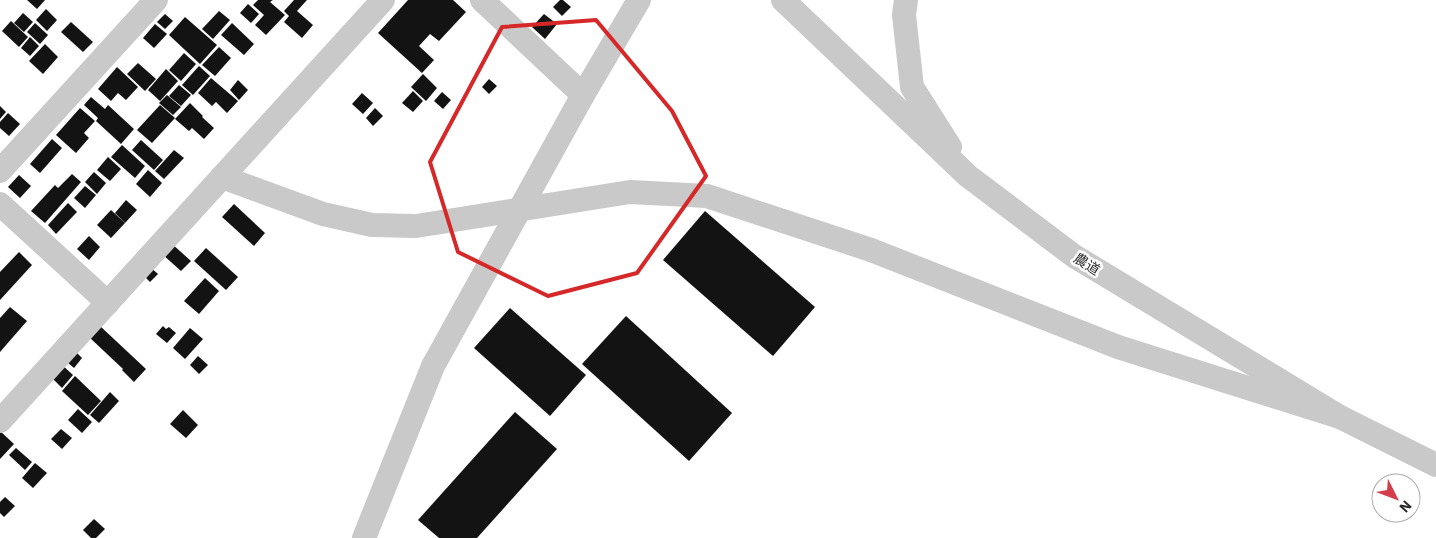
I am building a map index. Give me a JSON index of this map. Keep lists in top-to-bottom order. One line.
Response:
{"streets":{"street":["農道"]},"north":"bottom right"}
